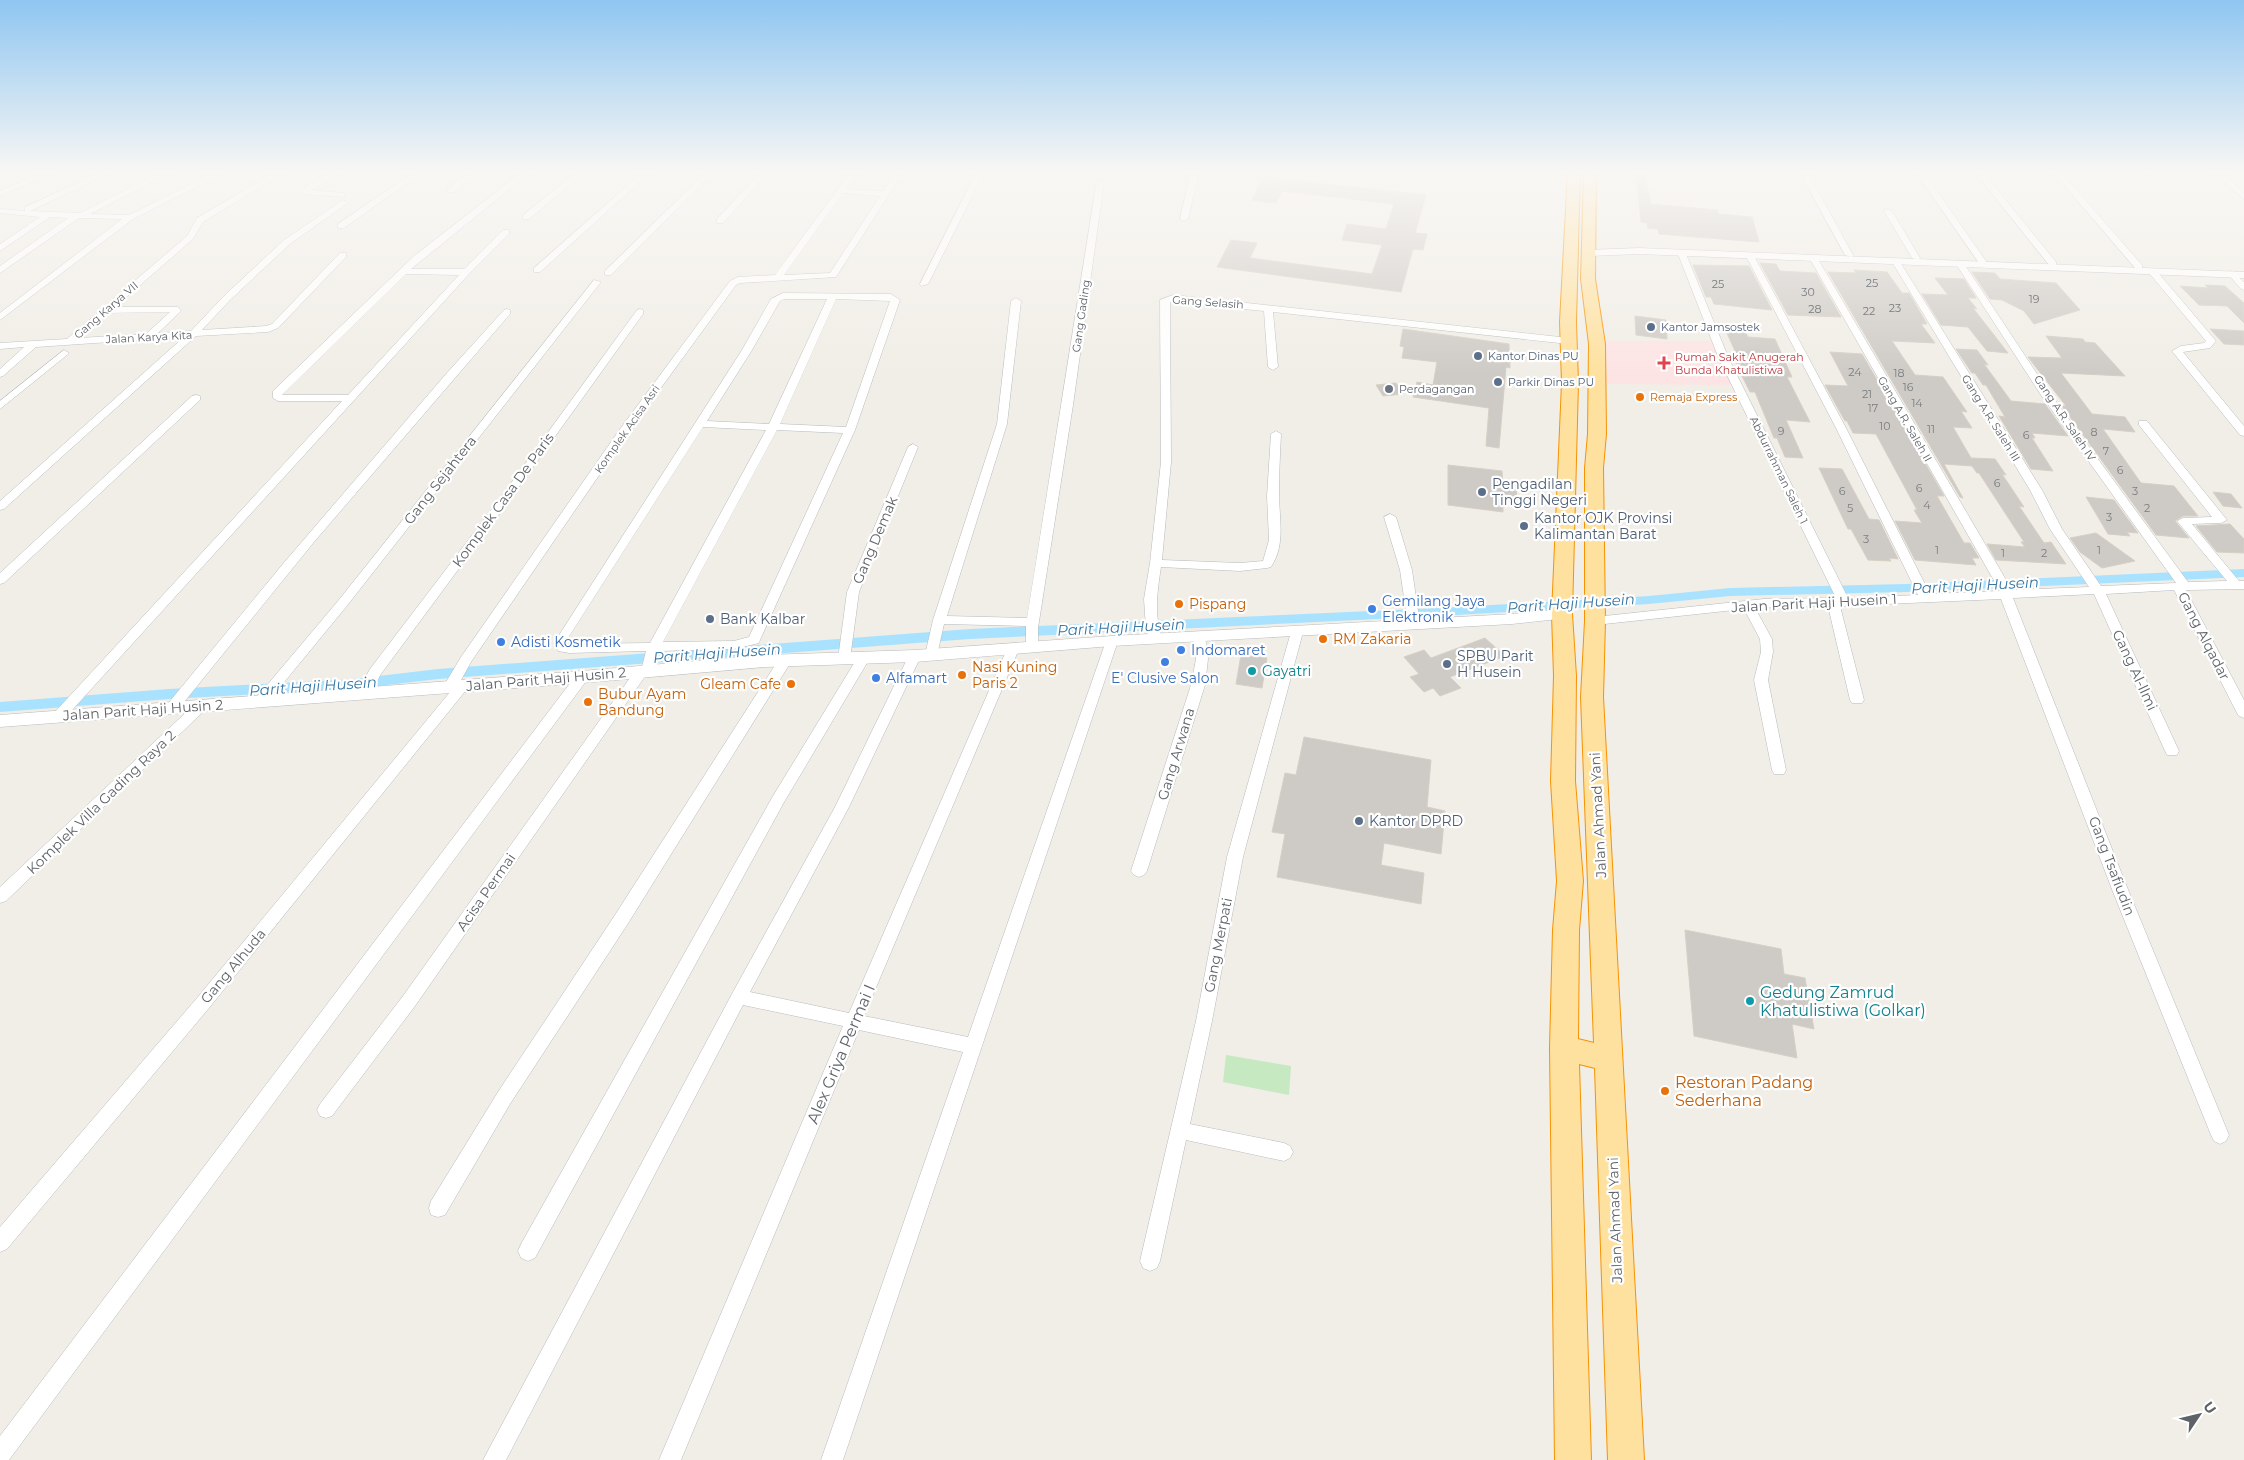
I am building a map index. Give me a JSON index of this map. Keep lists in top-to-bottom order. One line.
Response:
{"streets":{"highway":["Jalan Ahmad Yani"],"street":["Gang Selasih","Gang Karya VII","Gang Gading","Jalan Karya Kita","Gang A.R. Saleh III","Gang A.R. Saleh IV","Gang A.R. Saleh II","Komplek Acisa Asri","Abdurrahman Saleh 1","Gang Sejahtera","Komplek Casa De Paris","Gang Demak","Jalan Parit Haji Husein 1","Gang Alqadar","Gang Al-llmi","Jalan Parit Haji Husin 2","Gang Arwana","Komplek Villa Gading Raya 2","Gang Tsafiudin","Acisa Permai","Gang Merpati","Gang Alhuda","Alex Griya Permai I"]},"crossings":[["Gang Selasih","Jalan Parit Haji Husin 2"],["Gang Karya VII","Jalan Karya Kita"],["Gang Gading","Jalan Parit Haji Husin 2"],["Gang A.R. Saleh III","Jalan Parit Haji Husein 1"],["Gang A.R. Saleh III","Gang Al-llmi"],["Gang A.R. Saleh IV","Jalan Parit Haji Husein 1"],["Gang A.R. Saleh IV","Gang Alqadar"],["Gang A.R. Saleh II","Jalan Parit Haji Husein 1"],["Gang A.R. Saleh II","Gang Tsafiudin"],["Komplek Acisa Asri","Jalan Parit Haji Husin 2"],["Komplek Acisa Asri","Gang Alhuda"],["Abdurrahman Saleh 1","Jalan Parit Haji Husein 1"],["Gang Sejahtera","Jalan Parit Haji Husin 2"],["Komplek Casa De Paris","Jalan Parit Haji Husin 2"],["Gang Demak","Jalan Parit Haji Husin 2"],["Jalan Parit Haji Husein 1","Gang Alqadar"],["Jalan Parit Haji Husein 1","Gang Al-llmi"],["Jalan Parit Haji Husein 1","Jalan Ahmad Yani"],["Jalan Parit Haji Husein 1","Gang Tsafiudin"],["Jalan Parit Haji Husin 2","Gang Arwana"],["Jalan Parit Haji Husin 2","Komplek Villa Gading Raya 2"],["Jalan Parit Haji Husin 2","Acisa Permai"],["Jalan Parit Haji Husin 2","Gang Merpati"],["Jalan Parit Haji Husin 2","Gang Alhuda"],["Jalan Parit Haji Husin 2","Alex Griya Permai I"]],"water":["Parit Haji Husein"],"places":{"other":["Kantor Jamsostek","Kantor Dinas PU","Parkir Dinas PU","Perdagangan","Remaja Express","Pengadilan Tinggi Negeri","Kantor OJK Provinsi Kalimantan Barat","Pispang","Gemilang Jaya Elektronik","Bank Kalbar","RM Zakaria","Adisti Kosmetik","Indomaret","E' Clusive Salon","SPBU Parit H Husein","Gayatri","Nasi Kuning Paris 2","Alfamart","Gleam Cafe","Bubur Ayam Bandung","Kantor DPRD","Gedung Zamrud Khatulistiwa (Golkar)","Restoran Padang Sederhana"],"health":["Rumah Sakit Anugerah Bunda Khatulistiwa"]},"house_numbers":["25","25","30","19","23","28","22","24","18","16","21","14","17","10","11","9","8","6","7","6","6","6","6","3","4","5","2","3","3","1","1","1","2"],"north":"top right"}
